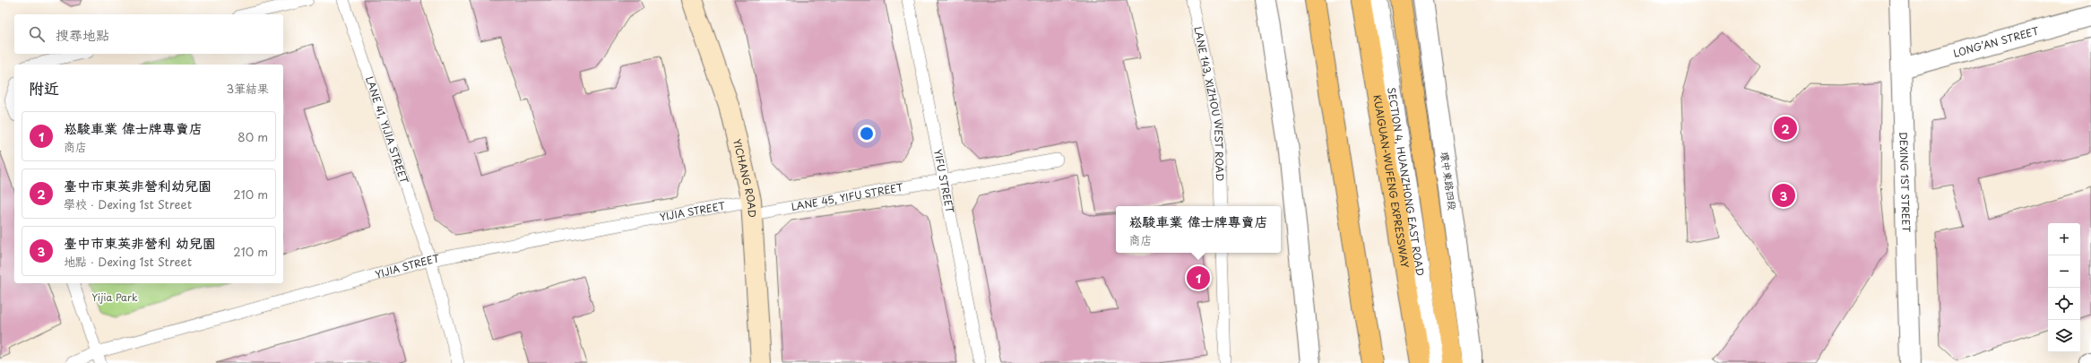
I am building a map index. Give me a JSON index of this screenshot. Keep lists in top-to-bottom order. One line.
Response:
{"streets":{"highway":["KUAIGUAN-WUFENG EXPRESSWAY"],"street":["LONG’AN STREET","YICHANG ROAD","環中東路四段","SECTION 4, HUANZHONG EAST ROAD","DEXING 1ST STREET"],"lane":["LANE 143, XIZHOU WEST ROAD","LANE 41, YIJIA STREET","YIFU STREET","LANE 45, YIFU STREET","YIJIA STREET"]},"crossings":[["LONG’AN STREET","DEXING 1ST STREET"],["LANE 41, YIJIA STREET","YIJIA STREET"],["YICHANG ROAD","LANE 45, YIFU STREET"],["YICHANG ROAD","YIJIA STREET"],["YIFU STREET","LANE 45, YIFU STREET"],["LANE 45, YIFU STREET","YIJIA STREET"]],"parks":["Yijia Park"],"page":{"search":"搜尋地點","heading":["附近","3筆結果"],"list":[{"mark":"1","name":"崧駿車業 偉士牌專賣店","note":"商店","value":"80 m"},{"mark":"2","name":"臺中市東英非營利幼兒園","note":"學校 · Dexing 1st Street","value":"210 m"},{"mark":"3","name":"臺中市東英非營利 幼兒園","note":"地點 · Dexing 1st Street","value":"210 m"}],"pins":["2","3","1"],"popup":["崧駿車業 偉士牌專賣店","商店"],"map_buttons":["+","−"]}}
